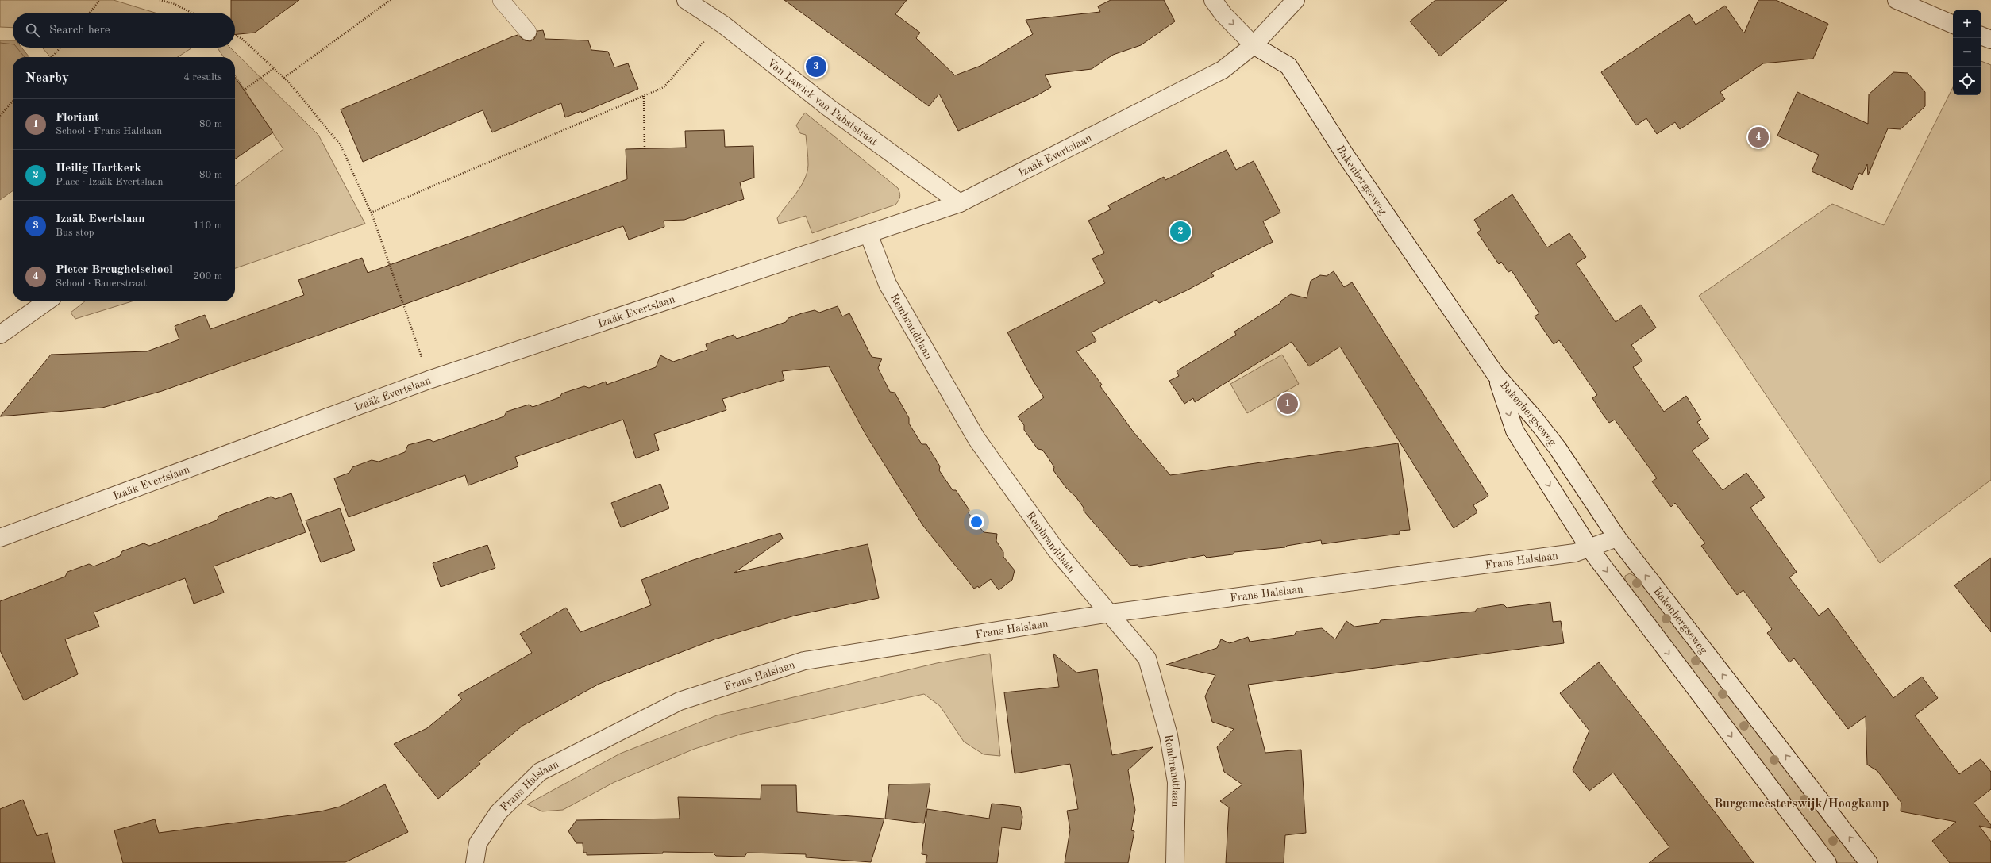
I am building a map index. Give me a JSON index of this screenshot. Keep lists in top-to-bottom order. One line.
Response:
{"streets":{"street":["Van Lawick van Pabststraat","Izaäk Evertslaan","Bakenbergseweg","Rembrandtlaan","Frans Halslaan"]},"crossings":[["Van Lawick van Pabststraat","Izaäk Evertslaan"],["Izaäk Evertslaan","Bakenbergseweg"],["Izaäk Evertslaan","Rembrandtlaan"],["Bakenbergseweg","Frans Halslaan"],["Rembrandtlaan","Frans Halslaan"]],"districts":["Burgemeesterswijk/Hoogkamp"],"page":{"map_buttons":["+","−"],"search":"Search here","pins":["3","4","2","1"],"heading":["Nearby","4 results"],"list":[{"mark":"1","name":"Floriant","note":"School · Frans Halslaan","value":"80 m"},{"mark":"2","name":"Heilig Hartkerk","note":"Place · Izaäk Evertslaan","value":"80 m"},{"mark":"3","name":"Izaäk Evertslaan","note":"Bus stop","value":"110 m"},{"mark":"4","name":"Pieter Breughelschool","note":"School · Bauerstraat","value":"200 m"}]}}
